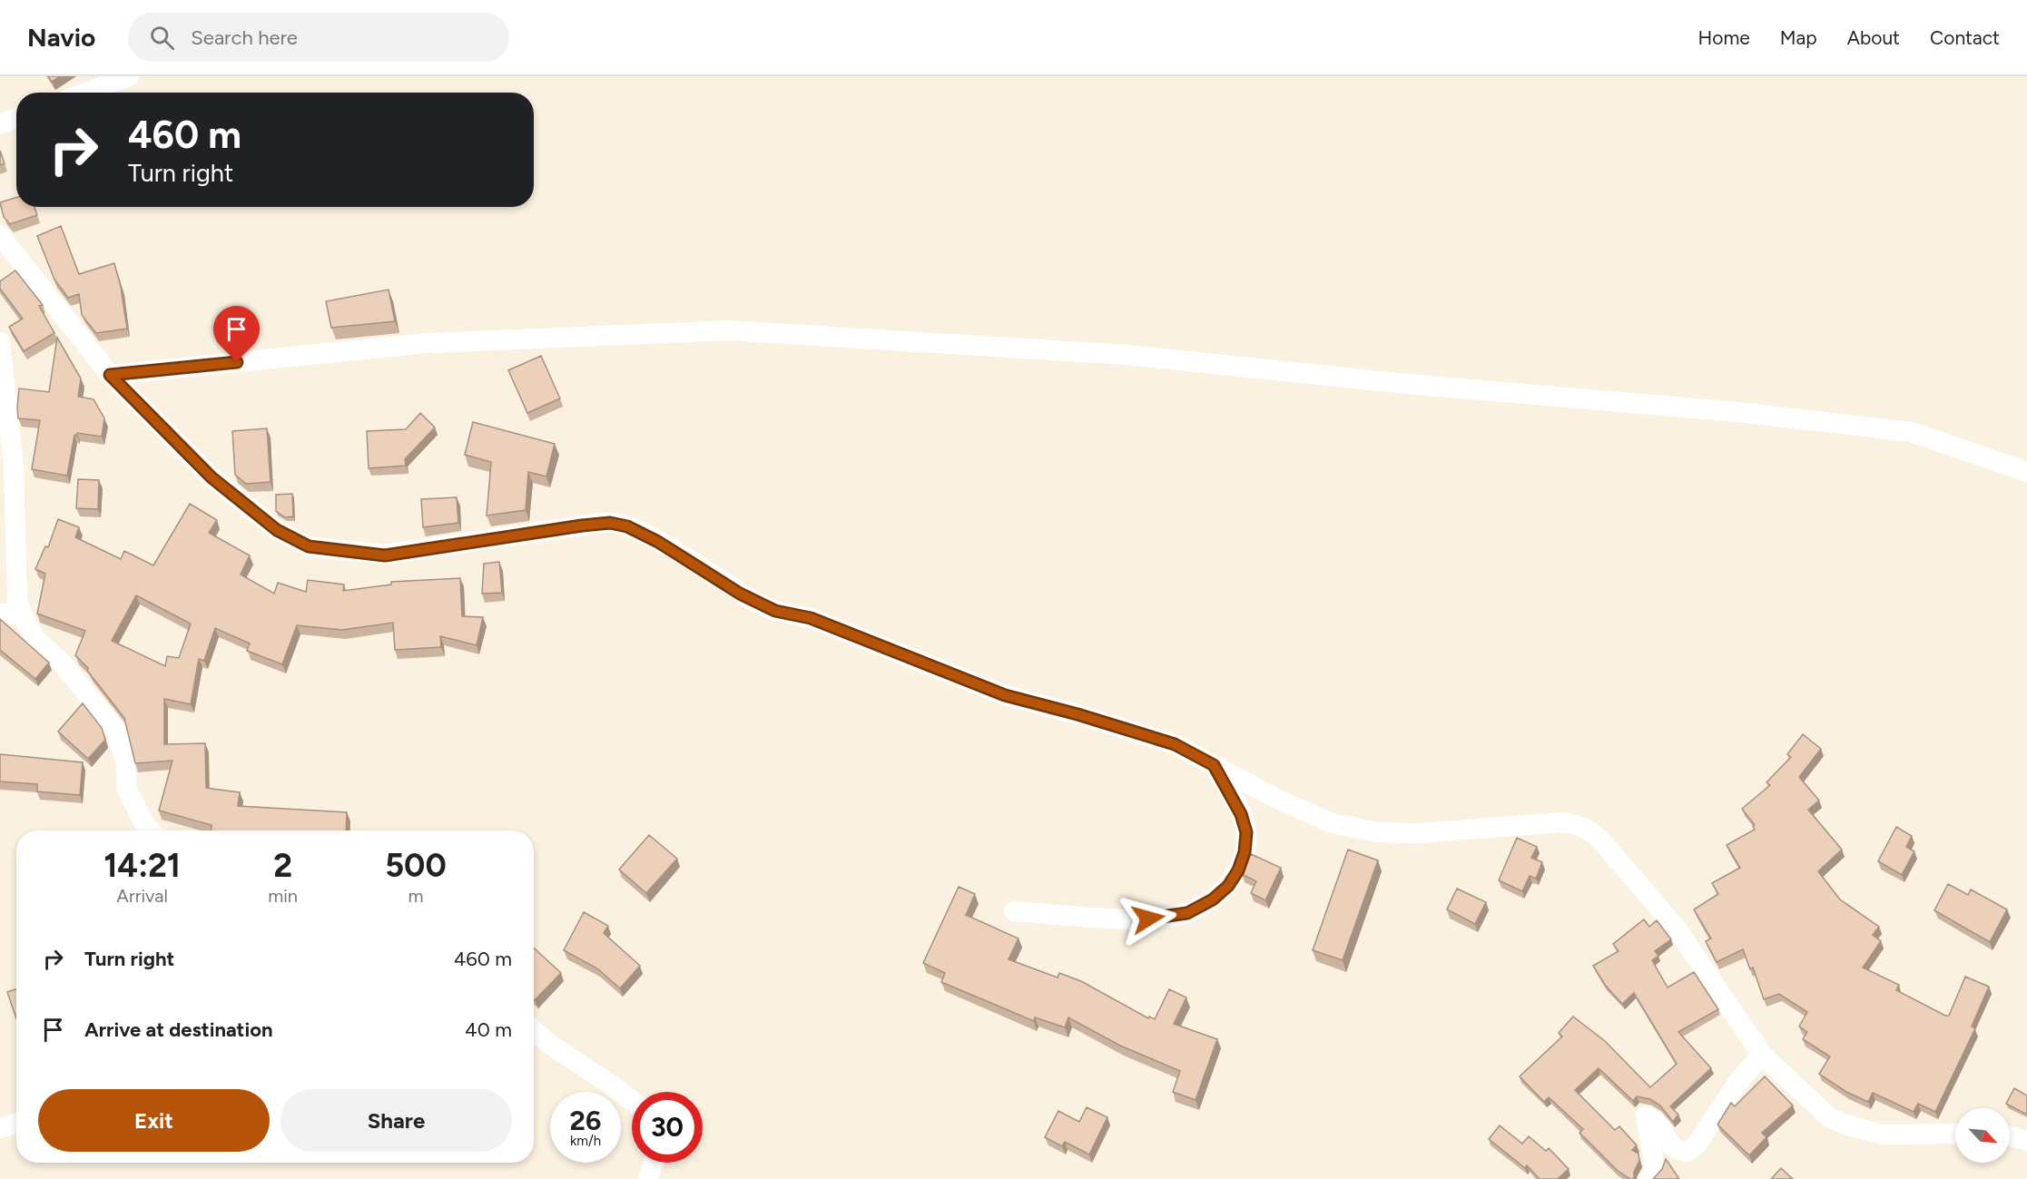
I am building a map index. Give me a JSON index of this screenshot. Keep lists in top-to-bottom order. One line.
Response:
{"north":"bottom right","page":{"header":"Navio","search":"Search here","nav":["Home","Map","About","Contact"],"turn":["460 m","Turn right"],"eta":["14:21","Arrival","2","min","500","m"],"list":[{"name":"Turn right","value":"460 m"},{"name":"Arrive at destination","value":"40 m"}],"buttons":["Exit","Share"],"speed":"26 km/h","limit":"30"}}
